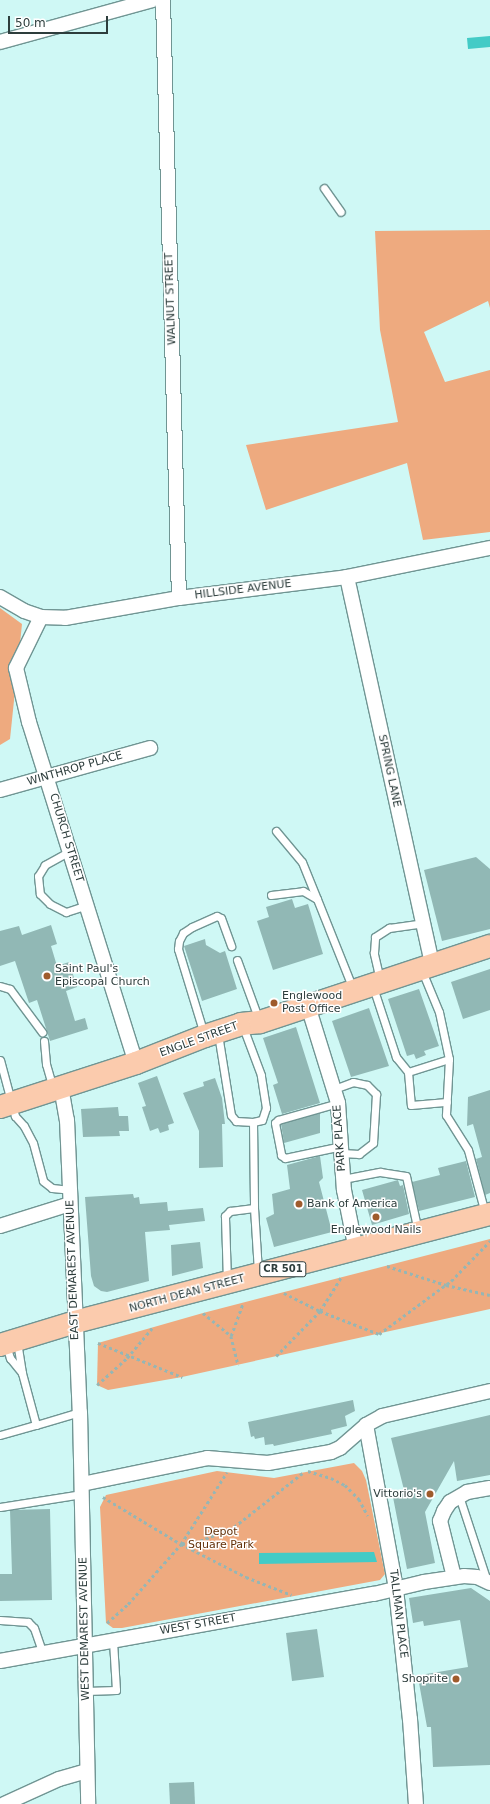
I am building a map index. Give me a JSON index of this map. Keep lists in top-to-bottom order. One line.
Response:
{"streets":{"main road":["ENGLE STREET","CR 501","NORTH DEAN STREET"],"street":["WALNUT STREET","HILLSIDE AVENUE","WINTHROP PLACE","SPRING LANE","CHURCH STREET","PARK PLACE","EAST DEMAREST AVENUE","TALLMAN PLACE","WEST STREET","WEST DEMAREST AVENUE"]},"crossings":[["WALNUT STREET","HILLSIDE AVENUE"],["HILLSIDE AVENUE","SPRING LANE"],["HILLSIDE AVENUE","CHURCH STREET"],["WINTHROP PLACE","CHURCH STREET"],["SPRING LANE","ENGLE STREET"],["CHURCH STREET","ENGLE STREET"],["ENGLE STREET","PARK PLACE"],["ENGLE STREET","EAST DEMAREST AVENUE"],["PARK PLACE","NORTH DEAN STREET"],["EAST DEMAREST AVENUE","NORTH DEAN STREET"],["EAST DEMAREST AVENUE","WEST DEMAREST AVENUE"],["TALLMAN PLACE","WEST STREET"],["WEST STREET","WEST DEMAREST AVENUE"]],"parks":["Depot Square Park"],"places":["Saint Paul's Episcopal Church","Englewood Post Office","Bank of America","Englewood Nails","Vittorio's","Shoprite"],"scale_bar":"50 m"}
